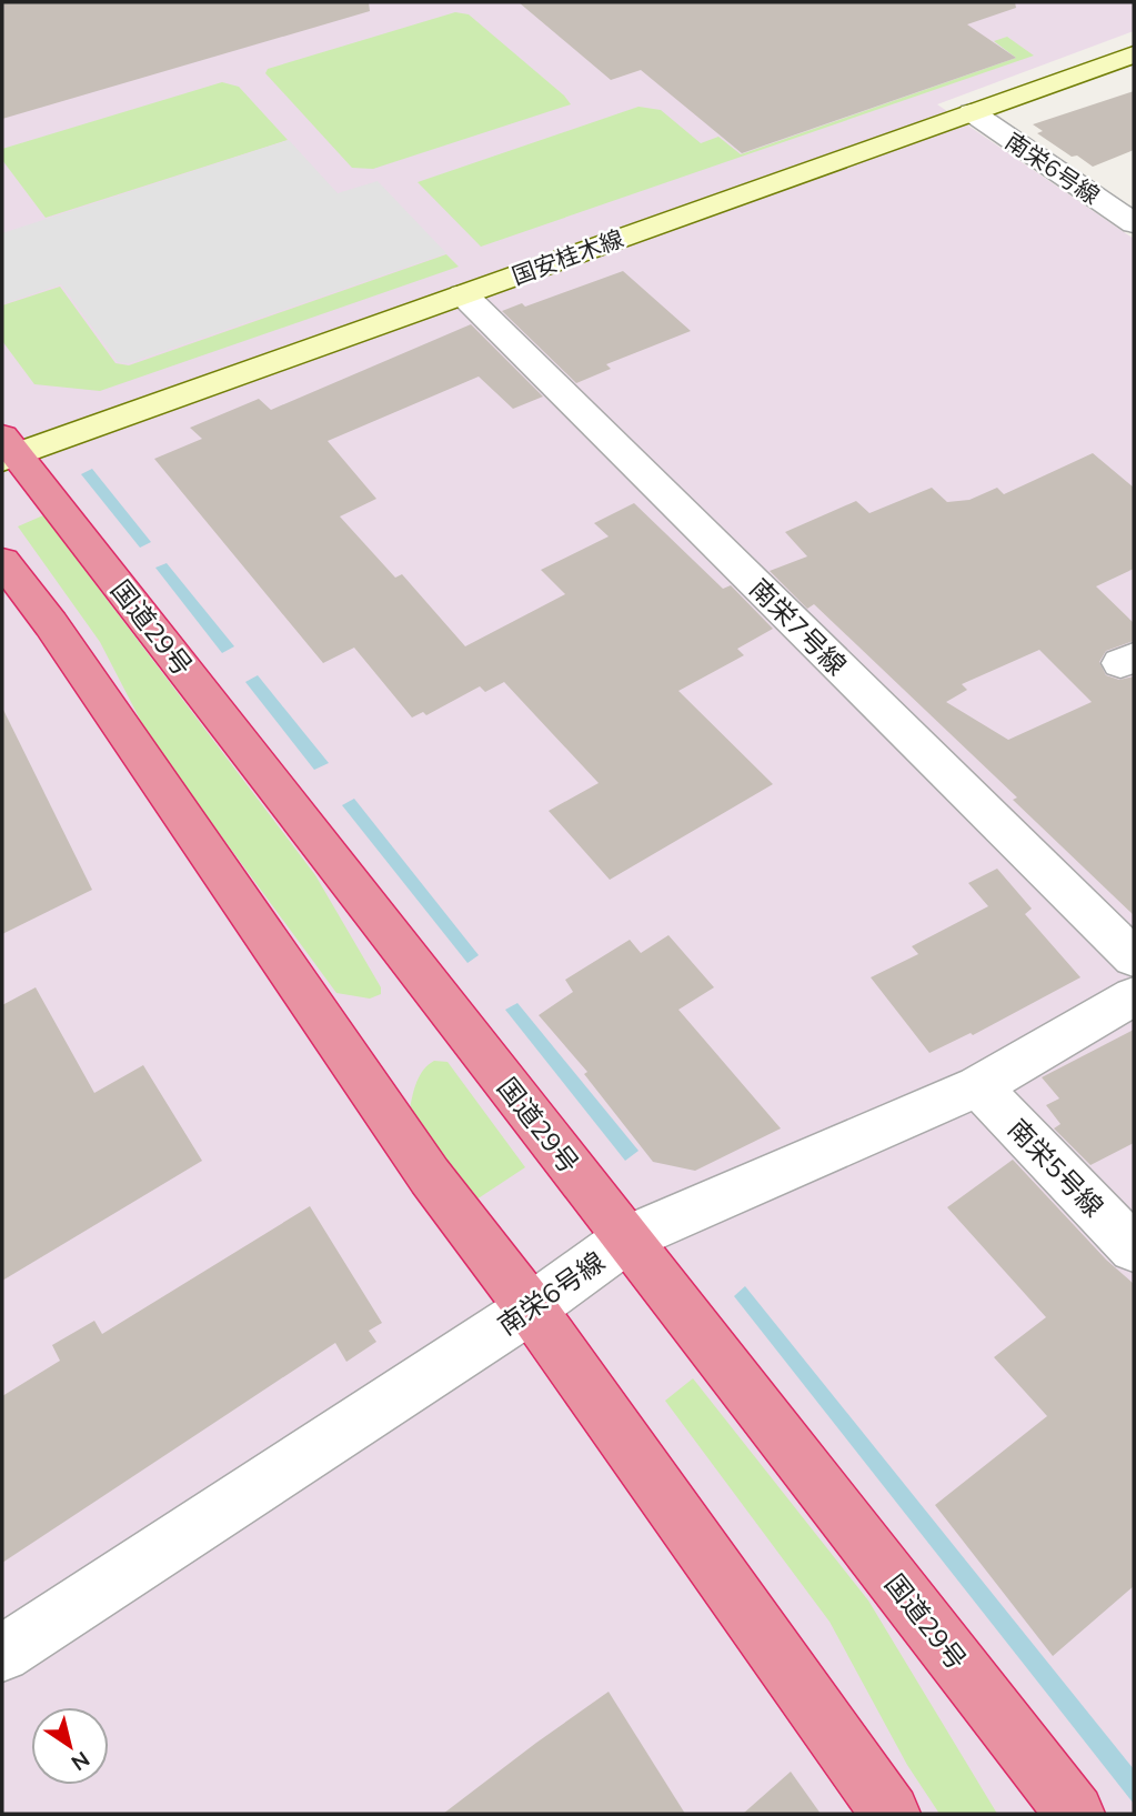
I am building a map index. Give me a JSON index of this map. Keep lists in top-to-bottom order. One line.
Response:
{"streets":{"highway":["国道29号"],"main road":["国安桂木線"],"street":["南栄6号線","南栄7号線","南栄5号線"]},"crossings":[["南栄6号線","国安桂木線"],["南栄6号線","国道29号"],["南栄6号線","南栄5号線"],["国安桂木線","南栄7号線"],["国安桂木線","国道29号"]],"north":"bottom right"}
